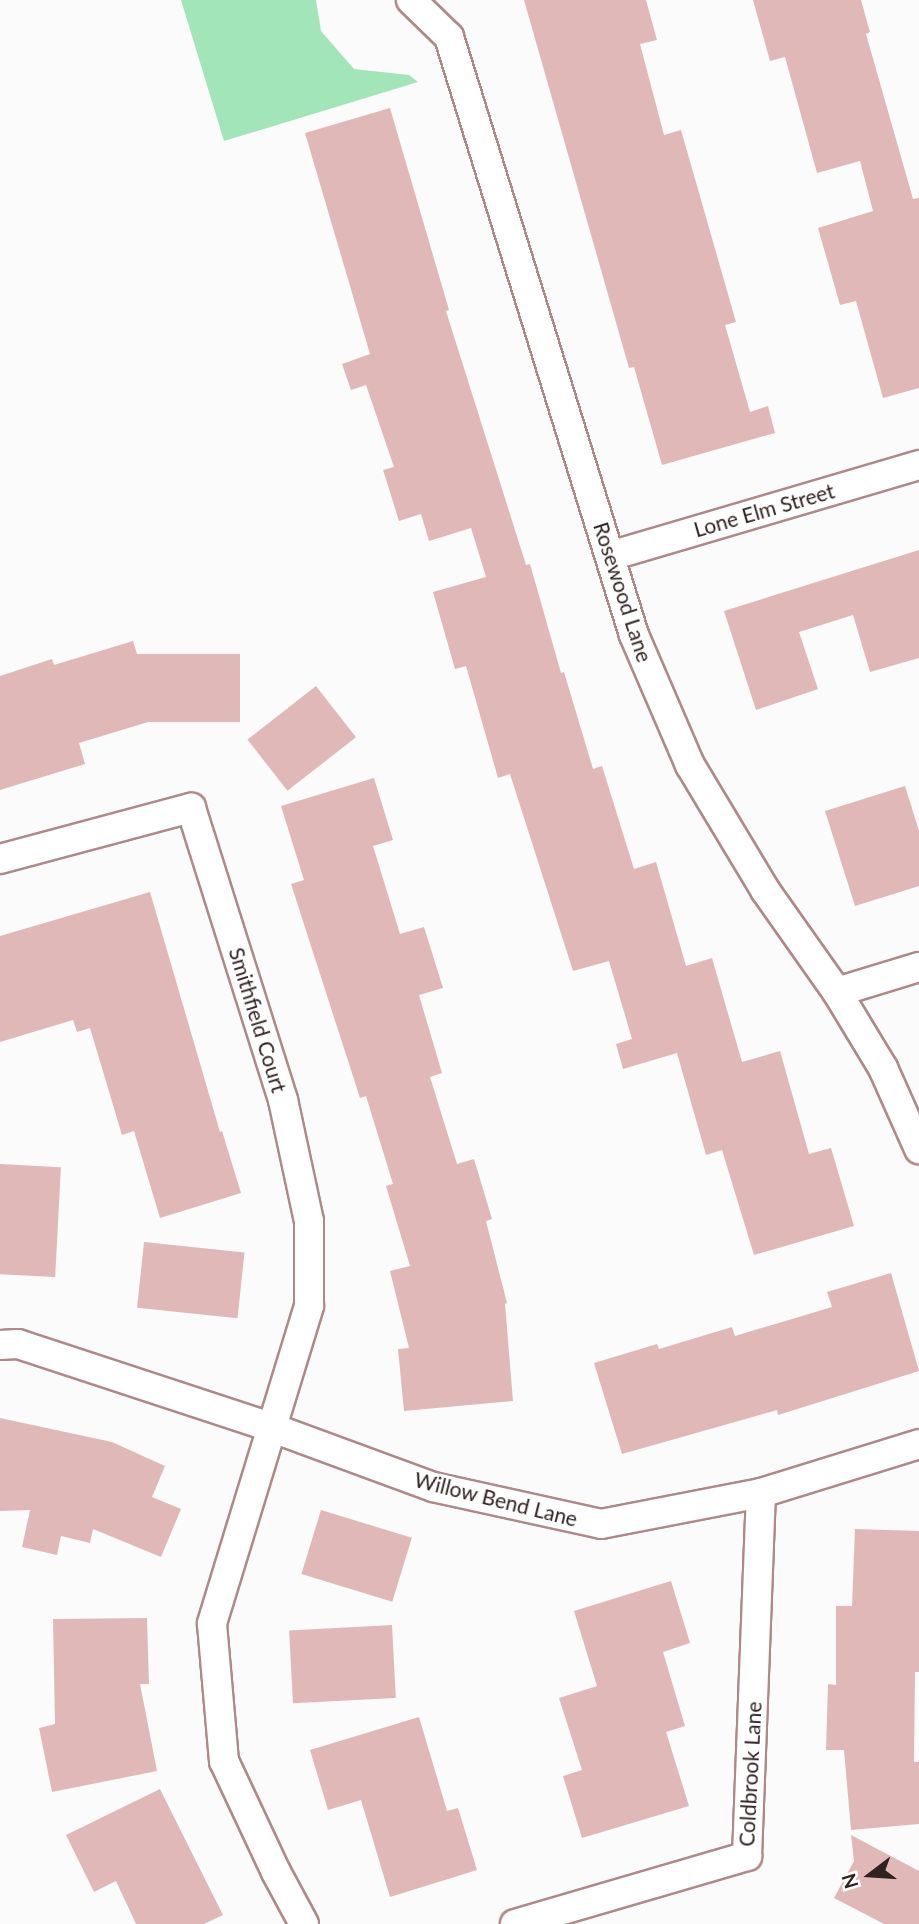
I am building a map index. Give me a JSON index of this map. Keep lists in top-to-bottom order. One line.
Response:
{"streets":{"street":["Lone Elm Street","Rosewood Lane","Smithfield Court","Willow Bend Lane","Coldbrook Lane"]},"crossings":[["Lone Elm Street","Rosewood Lane"],["Smithfield Court","Willow Bend Lane"],["Willow Bend Lane","Coldbrook Lane"]],"north":"left"}
